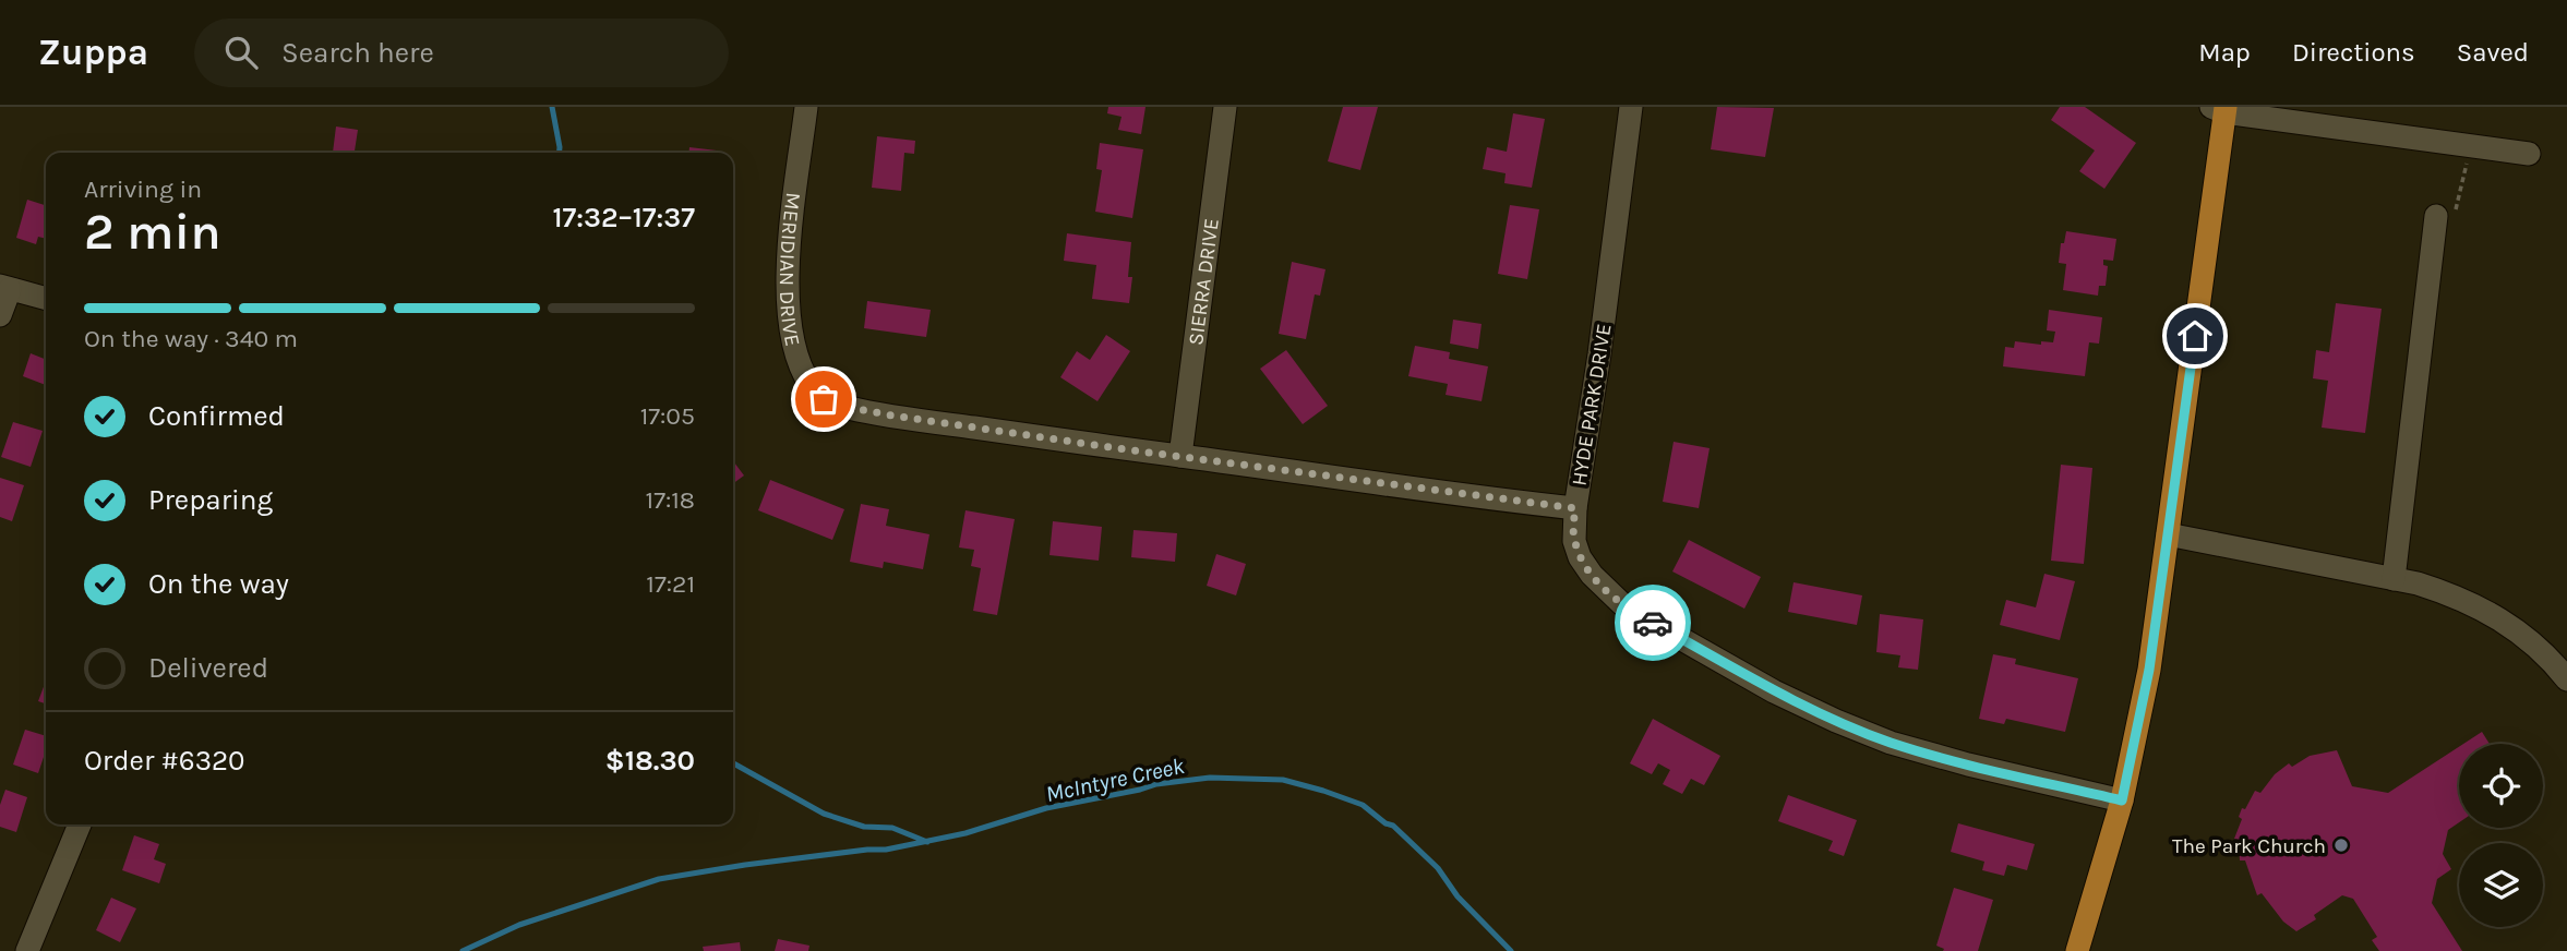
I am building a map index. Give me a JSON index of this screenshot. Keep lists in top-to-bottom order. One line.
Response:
{"streets":{"street":["MERIDIAN DRIVE","SIERRA DRIVE","HYDE PARK DRIVE"]},"crossings":[["MERIDIAN DRIVE","SIERRA DRIVE"],["MERIDIAN DRIVE","HYDE PARK DRIVE"]],"water":["McIntyre Creek"],"places":["The Park Church"],"page":{"header":"Zuppa","search":"Search here","nav":["Map","Directions","Saved"],"heading":["2 min","Arriving in","17:32–17:37"],"panel":["Order #6320","$18.30"],"bar":"On the way · 340 m","list":[["Confirmed","17:05"],["Preparing","17:18"],["On the way","17:21"],"Delivered"]}}
